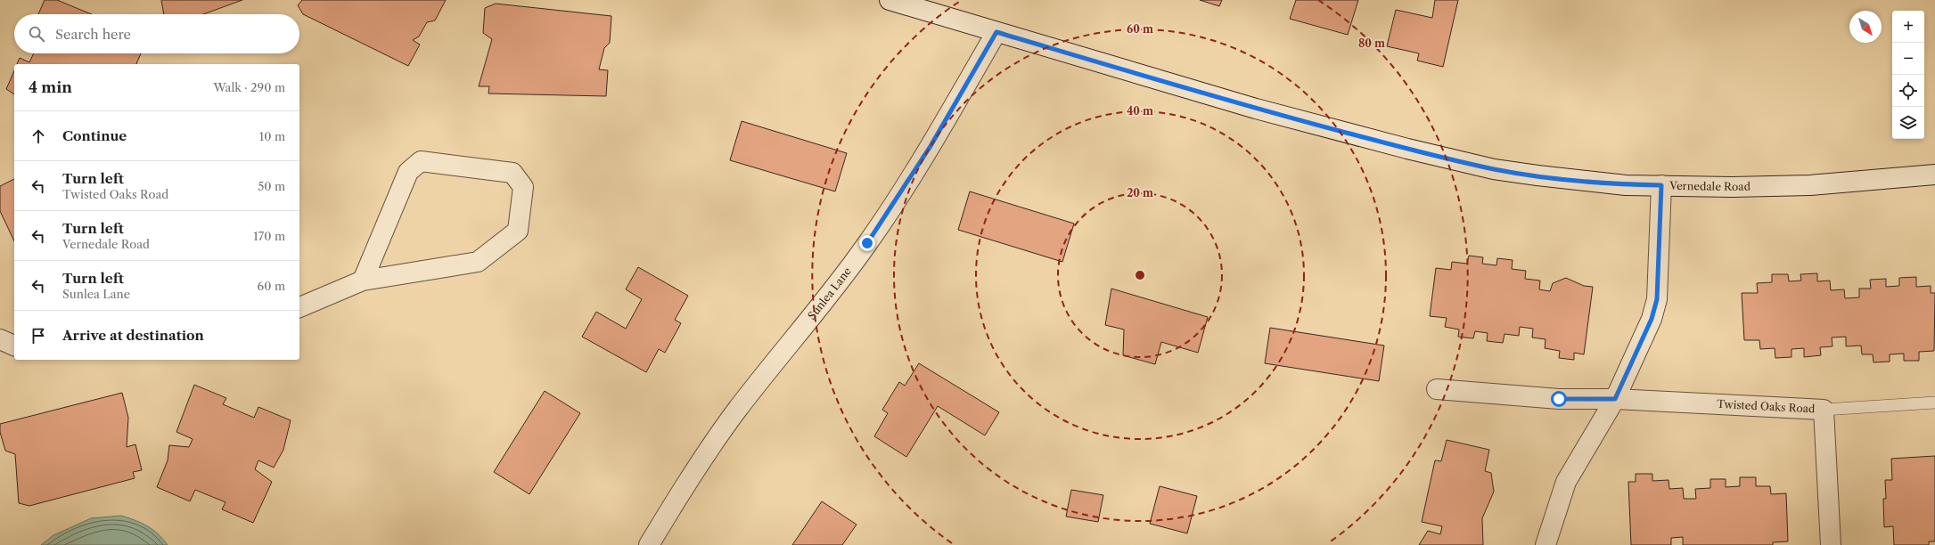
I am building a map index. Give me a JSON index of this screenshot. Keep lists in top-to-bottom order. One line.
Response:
{"streets":{"street":["Vernedale Road","Sunlea Lane","Twisted Oaks Road"]},"crossings":[["Vernedale Road","Sunlea Lane"]],"north":"bottom right","page":{"map_buttons":["+","−"],"search":"Search here","heading":["4 min","Walk · 290 m"],"list":[["Continue","10 m"],["Turn left","Twisted Oaks Road","50 m"],["Turn left","Vernedale Road","170 m"],["Turn left","Sunlea Lane","60 m"],"Arrive at destination"]},"rings":["60 m","80 m","40 m","20 m"]}
